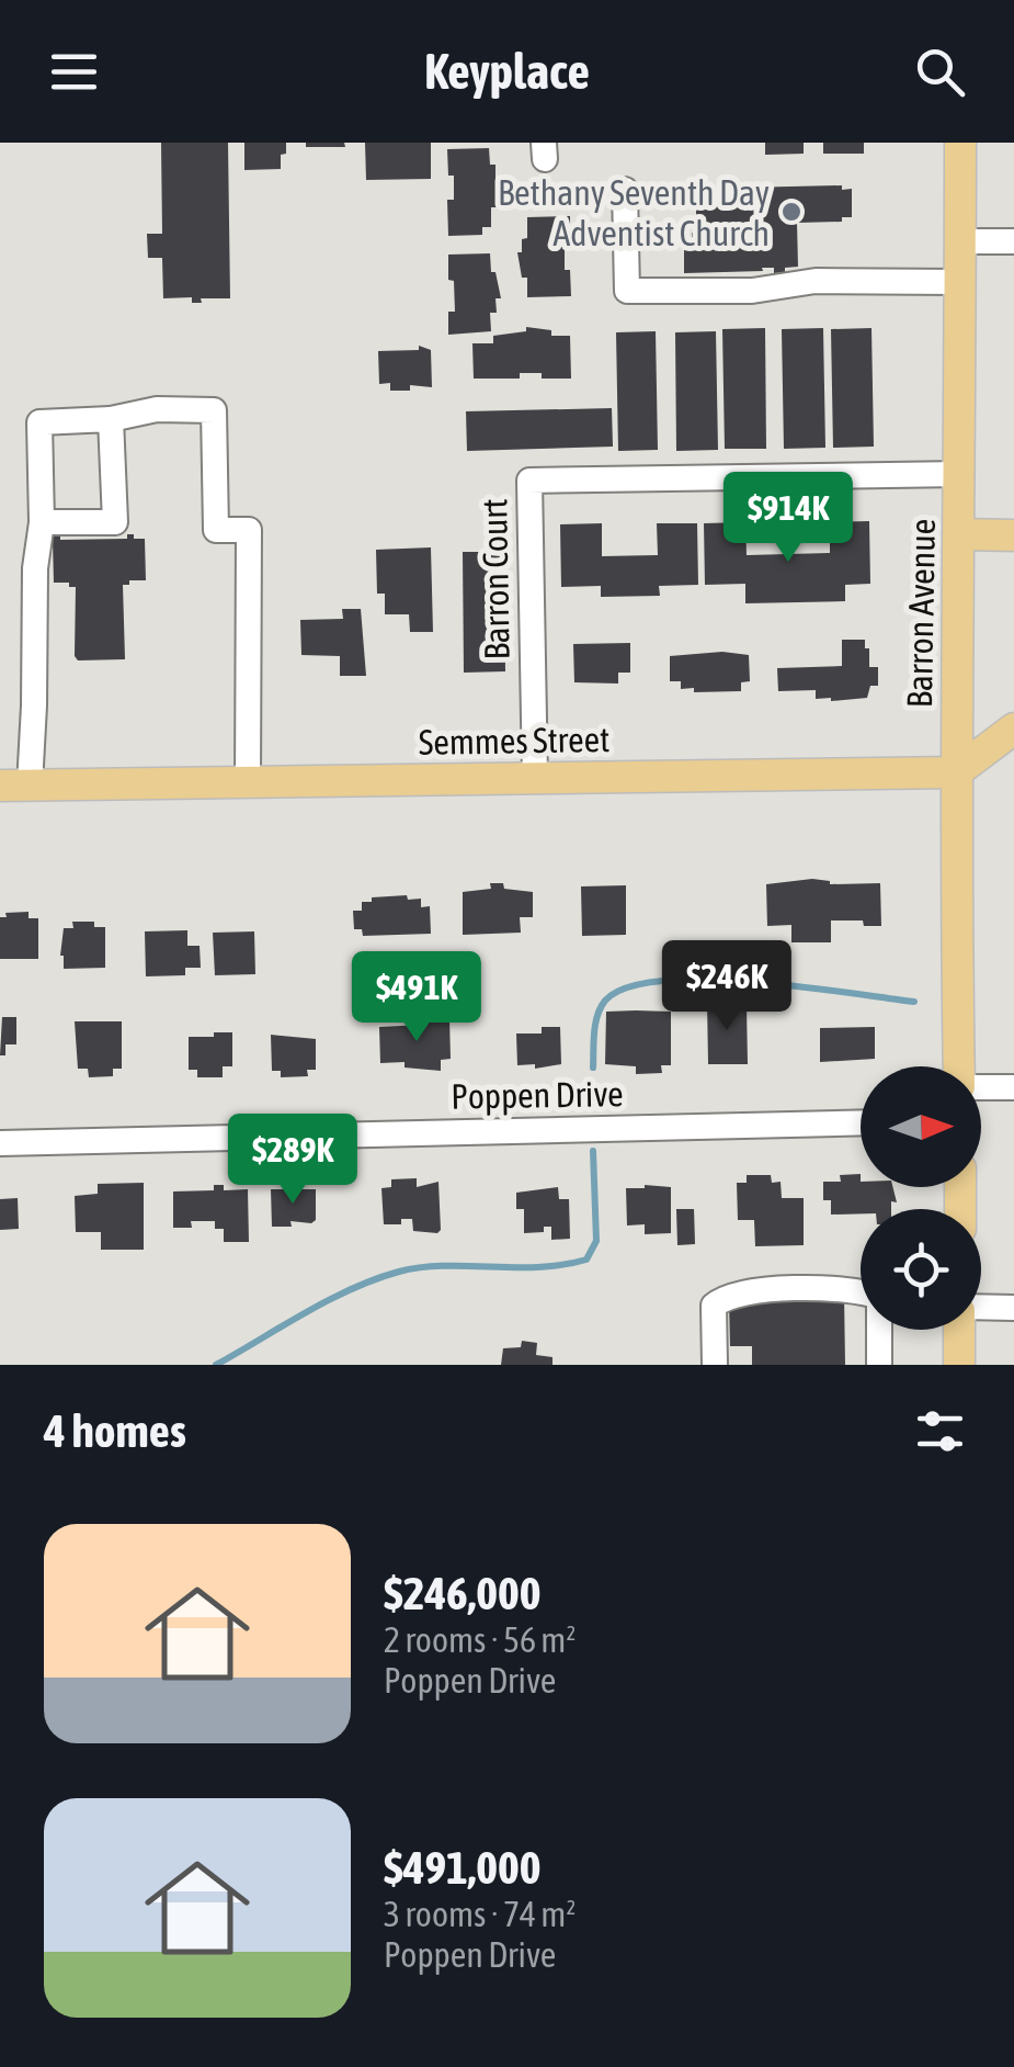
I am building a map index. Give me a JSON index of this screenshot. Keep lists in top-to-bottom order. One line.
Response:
{"streets":{"main road":["Barron Avenue","Semmes Street"],"street":["Barron Court","Poppen Drive"]},"crossings":[["Barron Court","Barron Avenue"],["Barron Court","Semmes Street"],["Barron Avenue","Semmes Street"]],"places":["Bethany Seventh Day Adventist Church"],"north":"right","page":{"header":"Keyplace","price":["$914K","$246K","$491K","$289K"],"heading":"4 homes","list":[{"name":"$246,000","note":"2 rooms · 56 m² · Poppen Drive"},{"name":"$491,000","note":"3 rooms · 74 m² · Poppen Drive"}]}}
